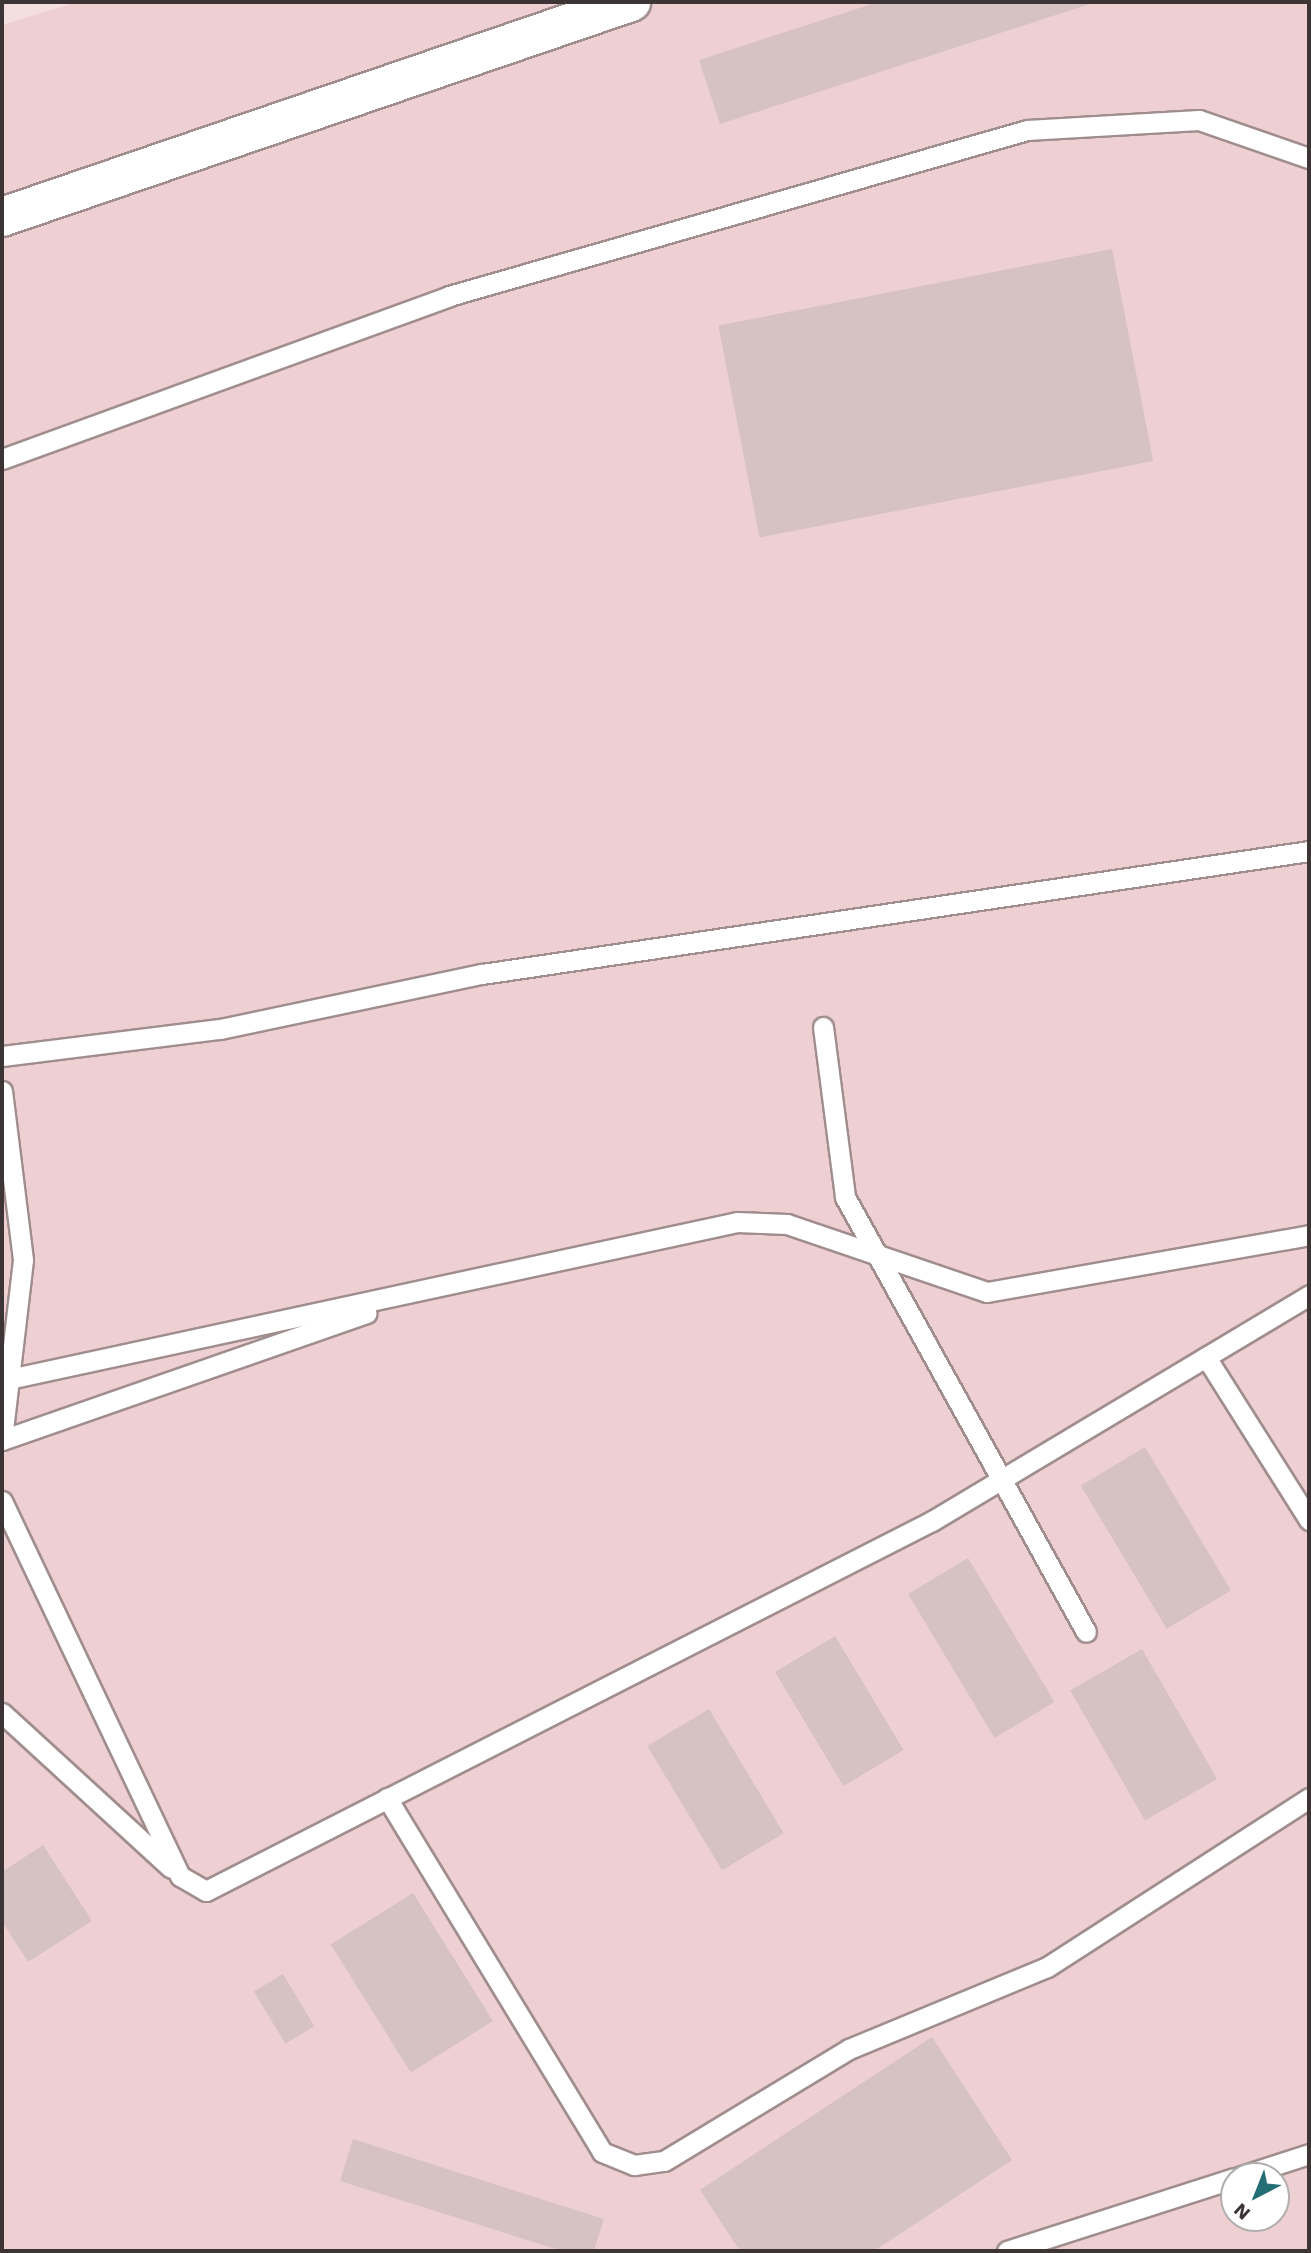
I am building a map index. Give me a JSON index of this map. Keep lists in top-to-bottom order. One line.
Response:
{"north":"bottom left"}
